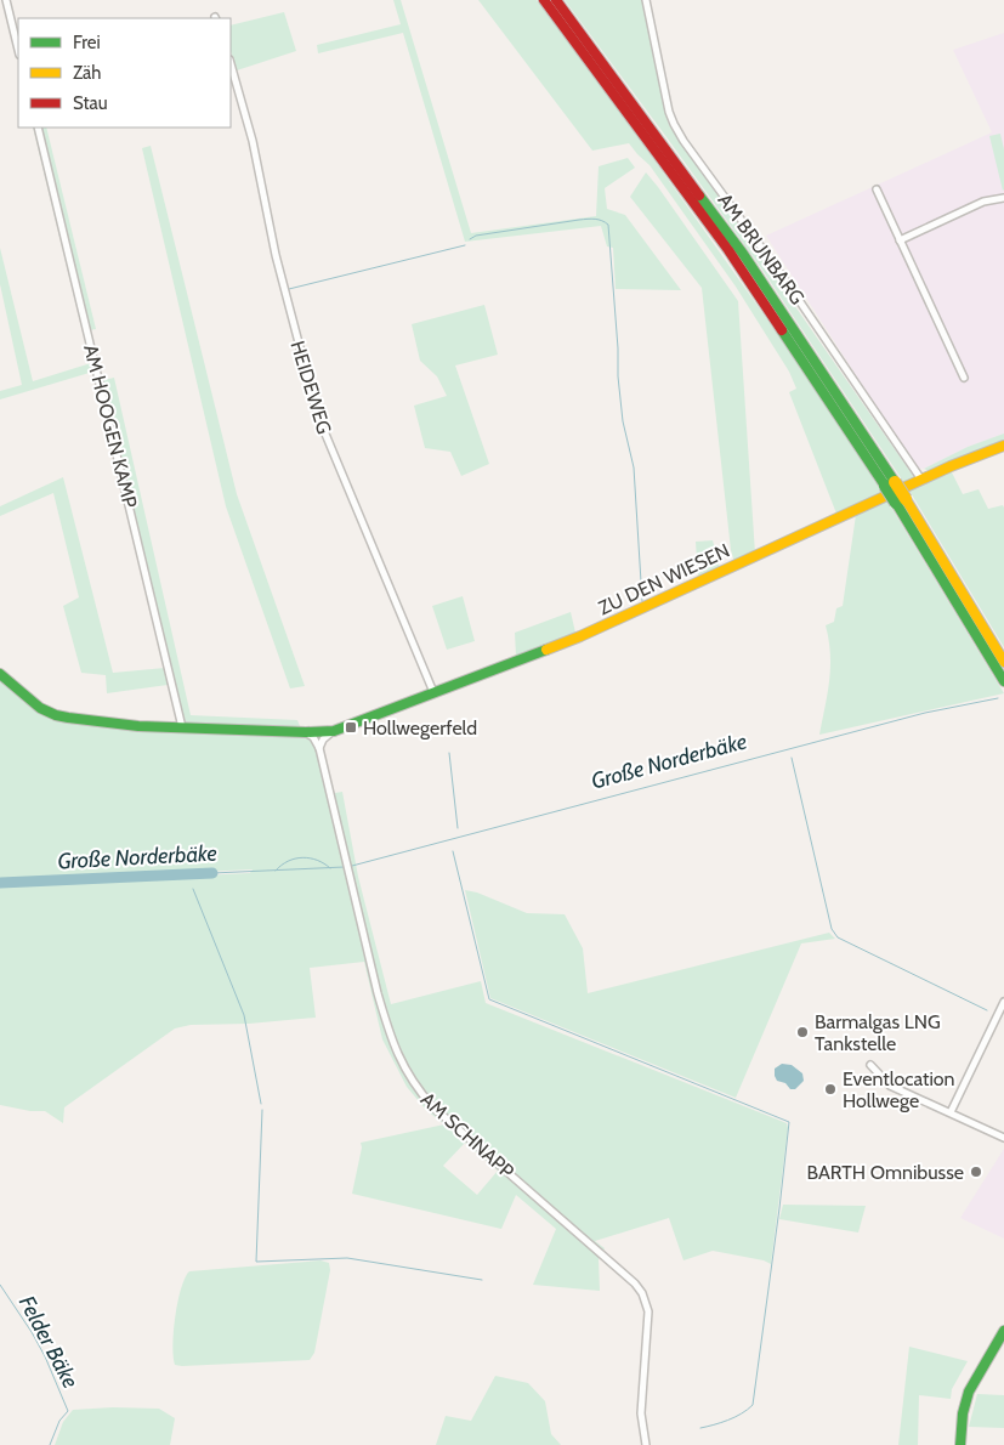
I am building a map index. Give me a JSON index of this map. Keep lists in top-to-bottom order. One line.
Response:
{"streets":{"main road":["ZU DEN WIESEN"],"street":["AM BRUNBARG","HEIDEWEG","AM HOOGEN KAMP","AM SCHNAPP"]},"crossings":[["AM BRUNBARG","ZU DEN WIESEN"],["HEIDEWEG","ZU DEN WIESEN"],["AM HOOGEN KAMP","ZU DEN WIESEN"],["ZU DEN WIESEN","AM SCHNAPP"]],"water":["Große Norderbäke","Felder Bäke"],"places":{"transit":["Hollwegerfeld"],"other":["Barmalgas LNG Tankstelle","Eventlocation Hollwege","BARTH Omnibusse"]},"legend":["Frei","Zäh","Stau"]}
